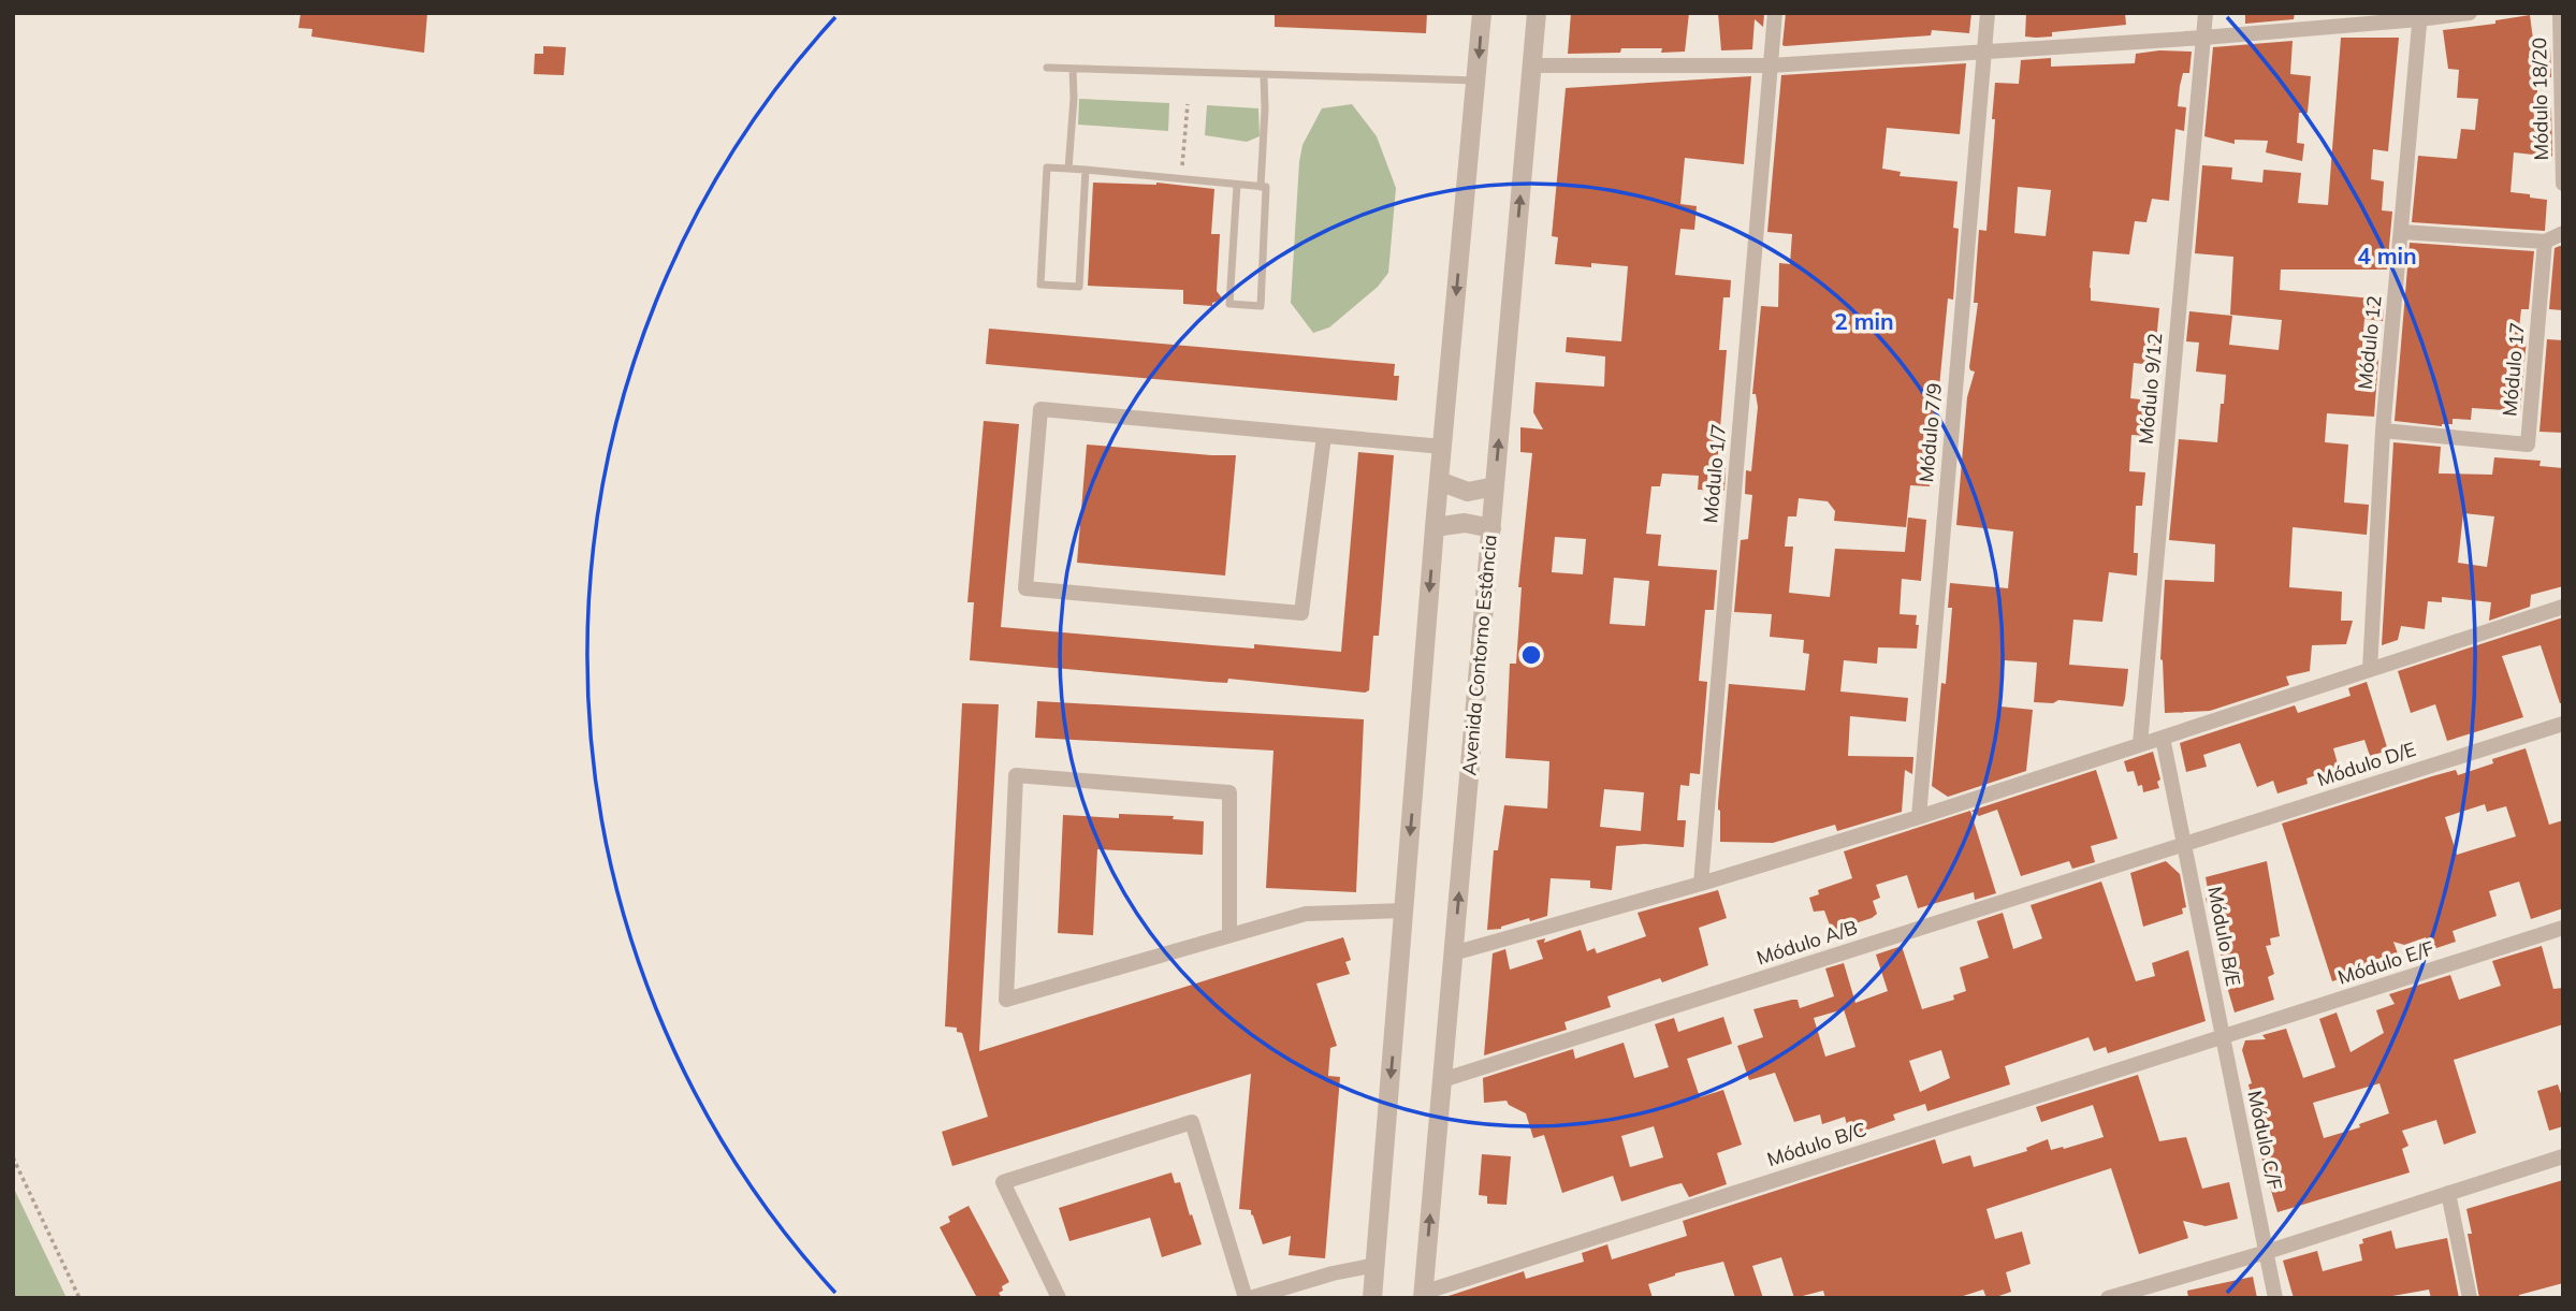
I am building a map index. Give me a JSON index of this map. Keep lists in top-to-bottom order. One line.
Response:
{"streets":{"street":["Módulo 18/20","Módulo 12","Módulo 17","Módulo 9/12","Módulo 7/9","Módulo 1/7","Avenida Contorno Estância","Módulo D/E","Módulo B/E","Módulo A/B","Módulo E/F","Módulo C/F","Módulo B/C"]},"crossings":[["Módulo 12","Módulo 17"],["Avenida Contorno Estância","Módulo A/B"],["Avenida Contorno Estância","Módulo B/C"],["Módulo D/E","Módulo B/E"],["Módulo D/E","Módulo A/B"],["Módulo B/E","Módulo A/B"],["Módulo B/E","Módulo E/F"],["Módulo B/E","Módulo C/F"],["Módulo B/E","Módulo B/C"],["Módulo E/F","Módulo C/F"],["Módulo E/F","Módulo B/C"],["Módulo C/F","Módulo B/C"]],"rings":["4 min","2 min"]}
